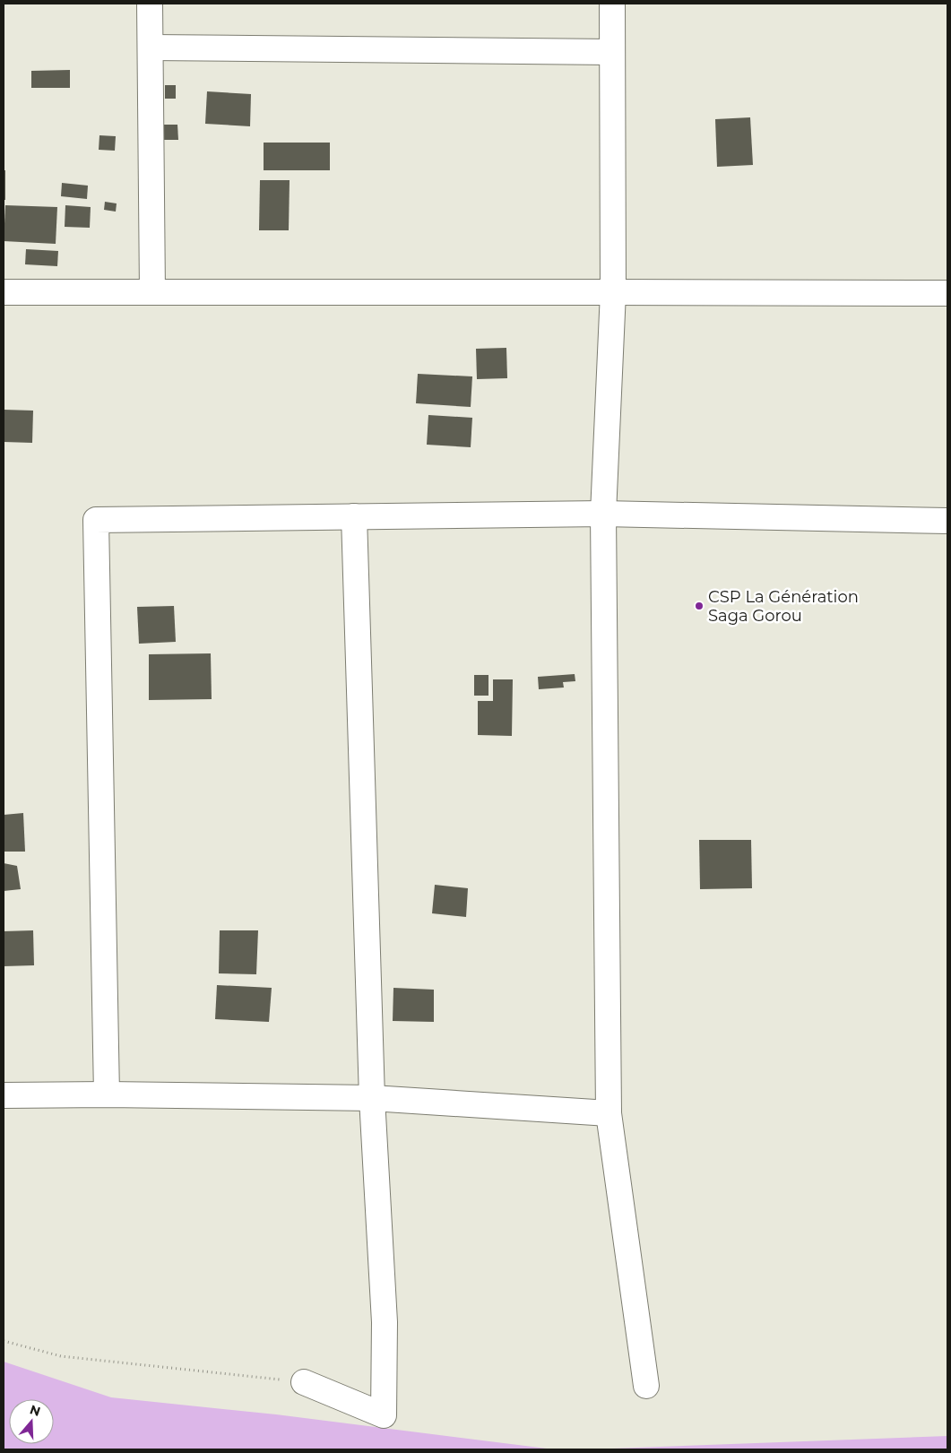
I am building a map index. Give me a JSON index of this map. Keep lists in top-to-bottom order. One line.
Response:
{"places":["CSP La Génération Saga Gorou"],"north":"top"}
